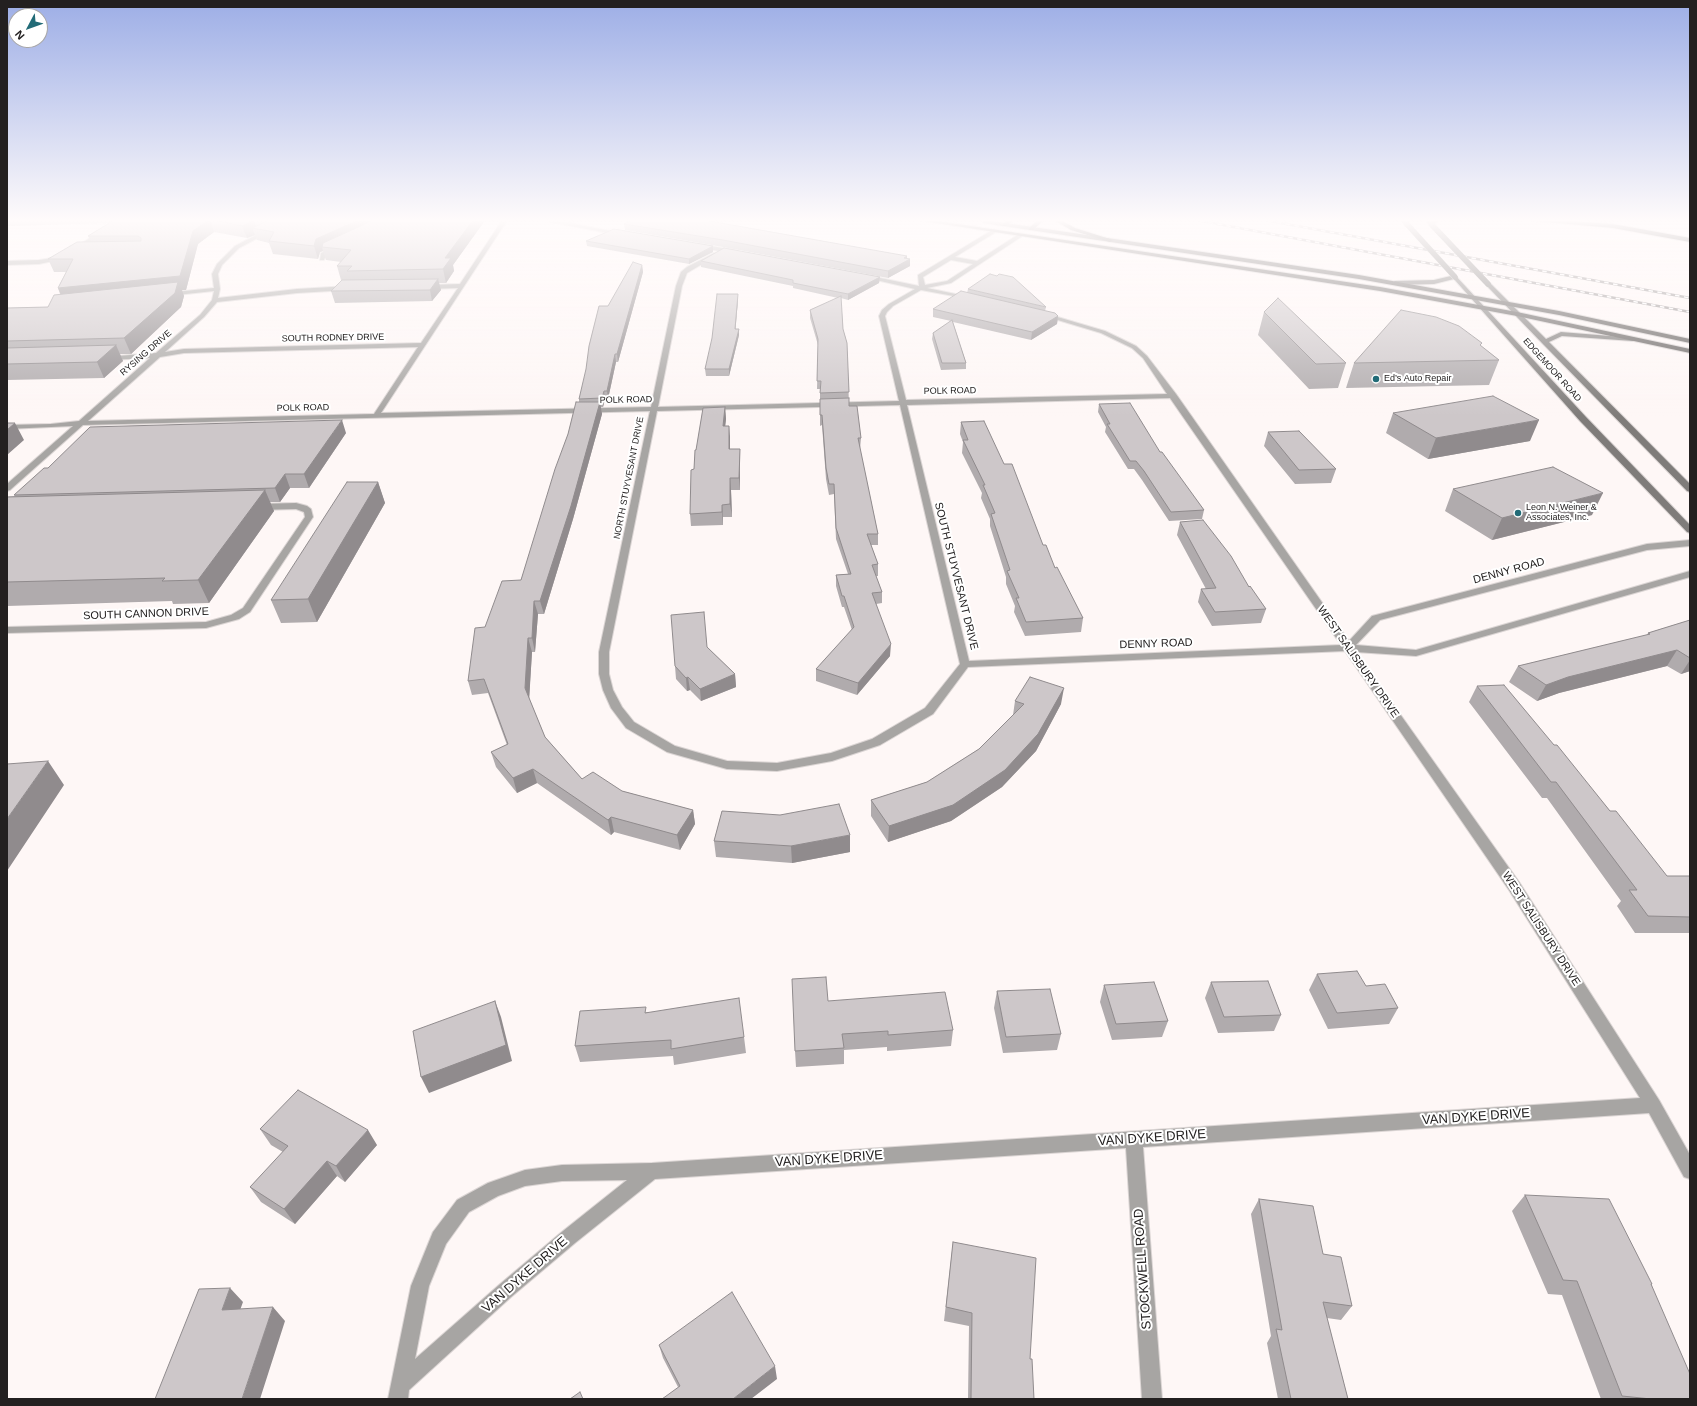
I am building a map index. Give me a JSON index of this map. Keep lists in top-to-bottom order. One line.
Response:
{"streets":{"main road":["EDGEMOOR ROAD"],"street":["SOUTH RODNEY DRIVE","RYSING DRIVE","POLK ROAD","NORTH STUYVESANT DRIVE","DENNY ROAD","SOUTH STUYVESANT DRIVE","SOUTH CANNON DRIVE","WEST SALISBURY DRIVE","VAN DYKE DRIVE","STOCKWELL ROAD"]},"crossings":[["SOUTH RODNEY DRIVE","RYSING DRIVE"],["RYSING DRIVE","POLK ROAD"],["POLK ROAD","NORTH STUYVESANT DRIVE"],["POLK ROAD","SOUTH STUYVESANT DRIVE"],["POLK ROAD","WEST SALISBURY DRIVE"],["NORTH STUYVESANT DRIVE","SOUTH STUYVESANT DRIVE"],["DENNY ROAD","SOUTH STUYVESANT DRIVE"],["DENNY ROAD","WEST SALISBURY DRIVE"],["WEST SALISBURY DRIVE","VAN DYKE DRIVE"],["VAN DYKE DRIVE","STOCKWELL ROAD"]],"places":["Ed’s Auto Repair","Leon N. Weiner & Associates, Inc."],"north":"bottom left"}
